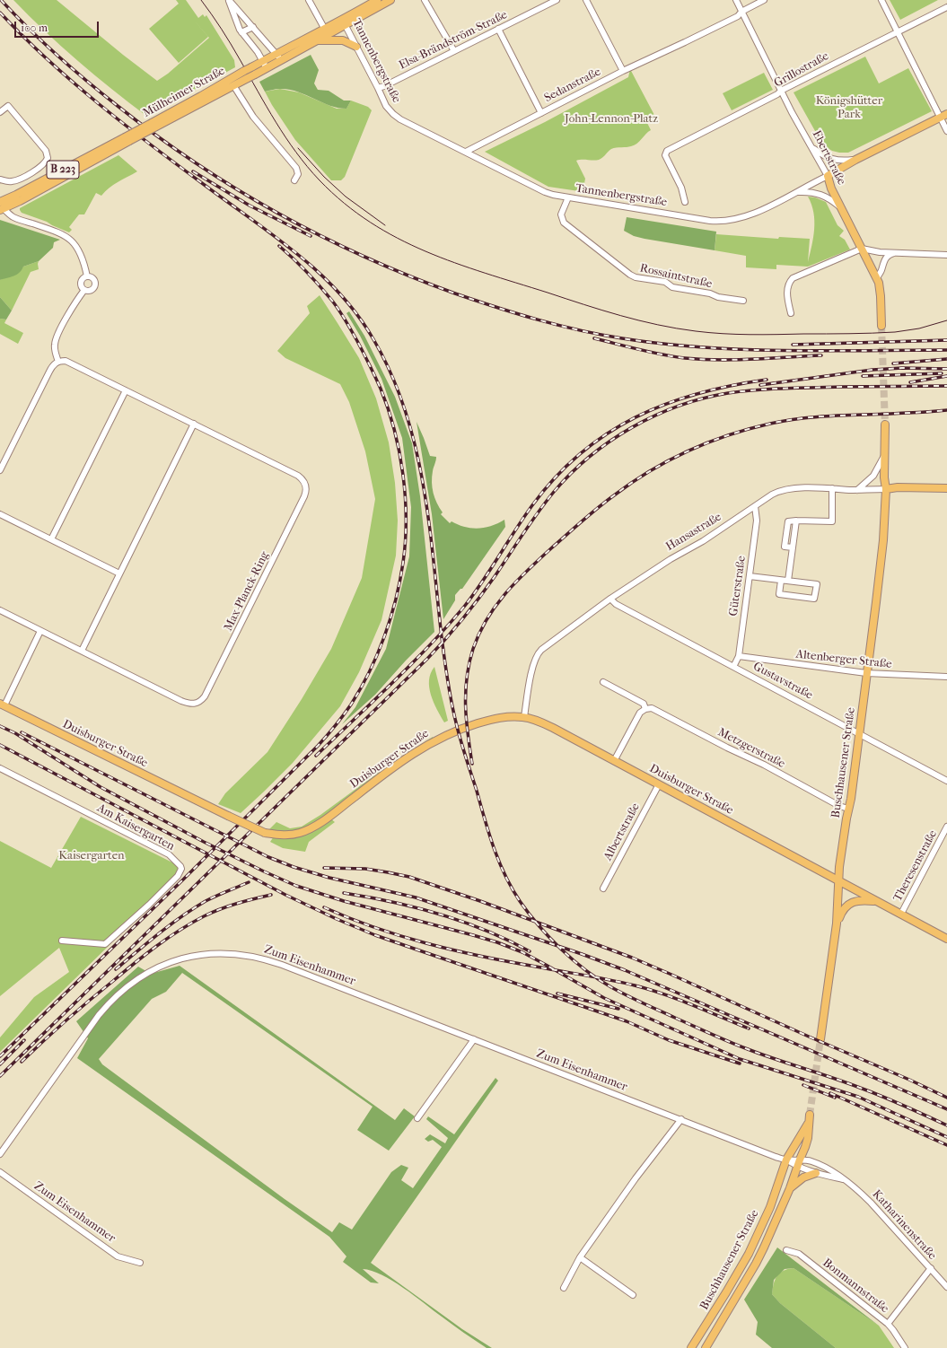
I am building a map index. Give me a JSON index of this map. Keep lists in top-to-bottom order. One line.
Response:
{"streets":{"main road":["Tannenbergstraße","Mülheimer Straße","Ebertstraße","B 223","Hansastraße","Duisburger Straße","Buschhausener Straße"],"street":["Elsa-Brändström-Straße","Grillostraße","Sedanstraße","Rossaintstraße","Güterstraße","Max-Planck-Ring","Altenberger Straße","Gustavstraße","Metzgerstraße","Am Kaisergarten","Albertstraße","Theresenstraße","Zum Eisenhammer","Katharinenstraße","Bonmannstraße"]},"crossings":[["Elsa-Brändström-Straße","Tannenbergstraße"],["Tannenbergstraße","Sedanstraße"],["Tannenbergstraße","Mülheimer Straße"],["Tannenbergstraße","Ebertstraße"],["Tannenbergstraße","Rossaintstraße"],["Grillostraße","Ebertstraße"],["Sedanstraße","Ebertstraße"],["Hansastraße","Güterstraße"],["Hansastraße","Gustavstraße"],["Hansastraße","Duisburger Straße"],["Hansastraße","Buschhausener Straße"],["Güterstraße","Altenberger Straße"],["Güterstraße","Gustavstraße"],["Altenberger Straße","Buschhausener Straße"],["Gustavstraße","Buschhausener Straße"],["Duisburger Straße","Buschhausener Straße"],["Duisburger Straße","Albertstraße"],["Duisburger Straße","Theresenstraße"],["Metzgerstraße","Buschhausener Straße"],["Buschhausener Straße","Zum Eisenhammer"],["Buschhausener Straße","Katharinenstraße"],["Zum Eisenhammer","Katharinenstraße"]],"parks":["Königshütter Park","John-Lennon-Platz","Kaisergarten"],"scale_bar":"100 m"}
